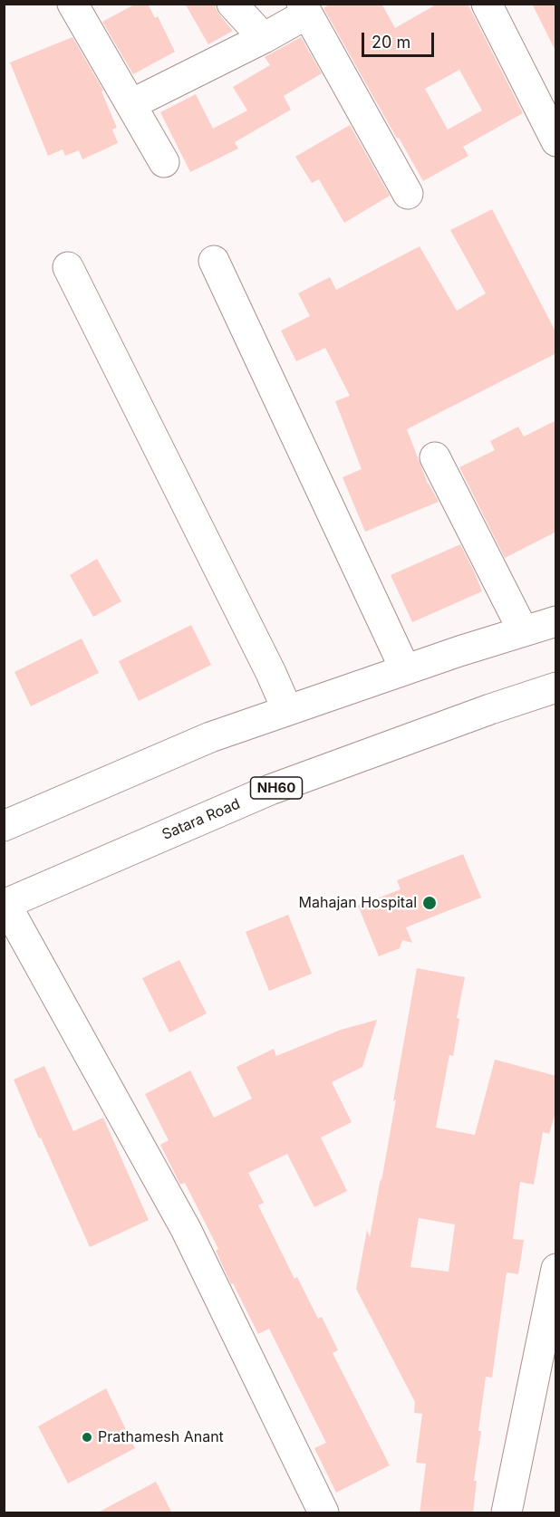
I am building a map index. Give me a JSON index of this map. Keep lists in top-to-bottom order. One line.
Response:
{"streets":{"main road":["NH60","Satara Road"]},"places":["Mahajan Hospital","Prathamesh Anant"],"scale_bar":"20 m"}
